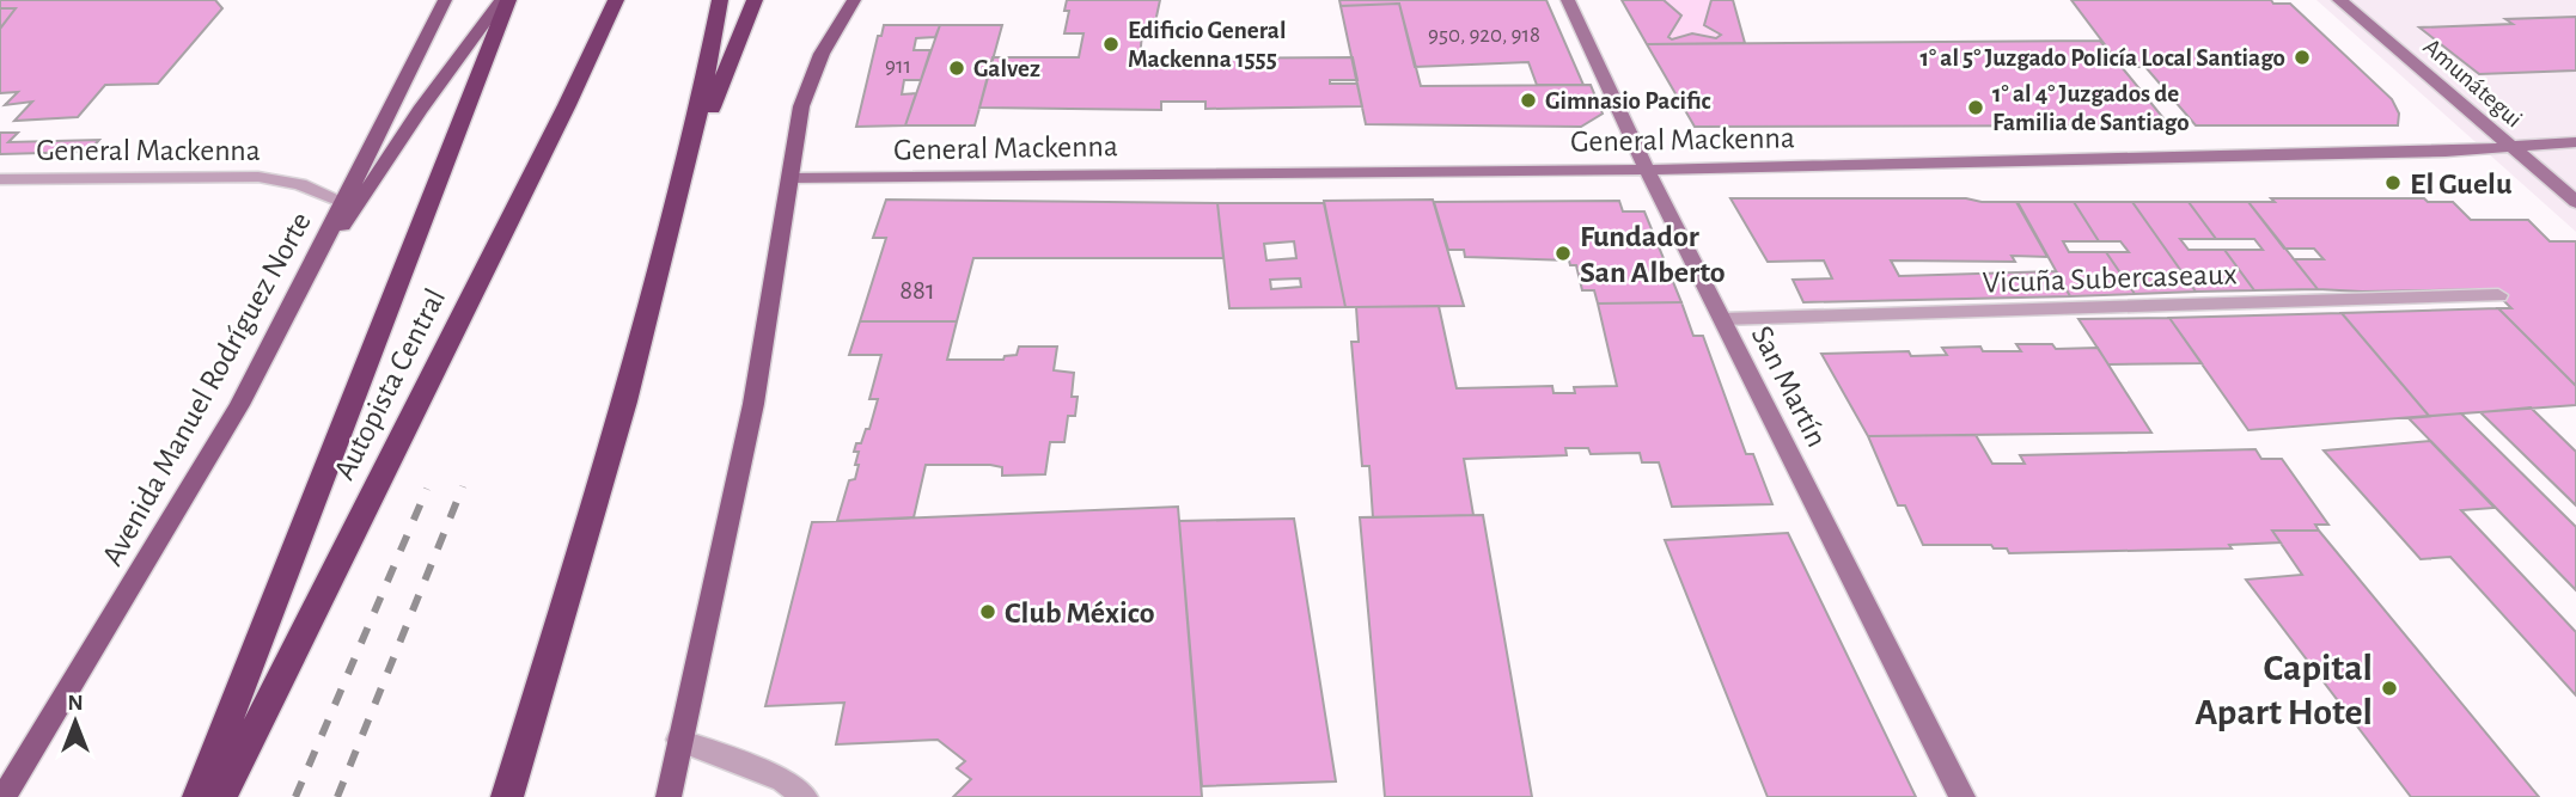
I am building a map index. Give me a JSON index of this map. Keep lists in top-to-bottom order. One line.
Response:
{"streets":{"highway":["Autopista Central"],"main road":["Amunátegui","General Mackenna","San Martín","Avenida Manuel Rodríguez Norte"],"street":["Vicuña Subercaseaux"]},"crossings":[["Amunátegui","General Mackenna"],["General Mackenna","San Martín"],["General Mackenna","Avenida Manuel Rodríguez Norte"],["Vicuña Subercaseaux","San Martín"]],"places":["Edificio General Mackenna 1555","1° al 5° Juzgado Policía Local Santiago","Galvez","Gimnasio Pacific","1° al 4° Juzgados de Familia de Santiago","El Guelu","Fundador San Alberto","Club México","Capital Apart Hotel"],"house_numbers":["950, 920, 918","911","881"],"north":"top"}
